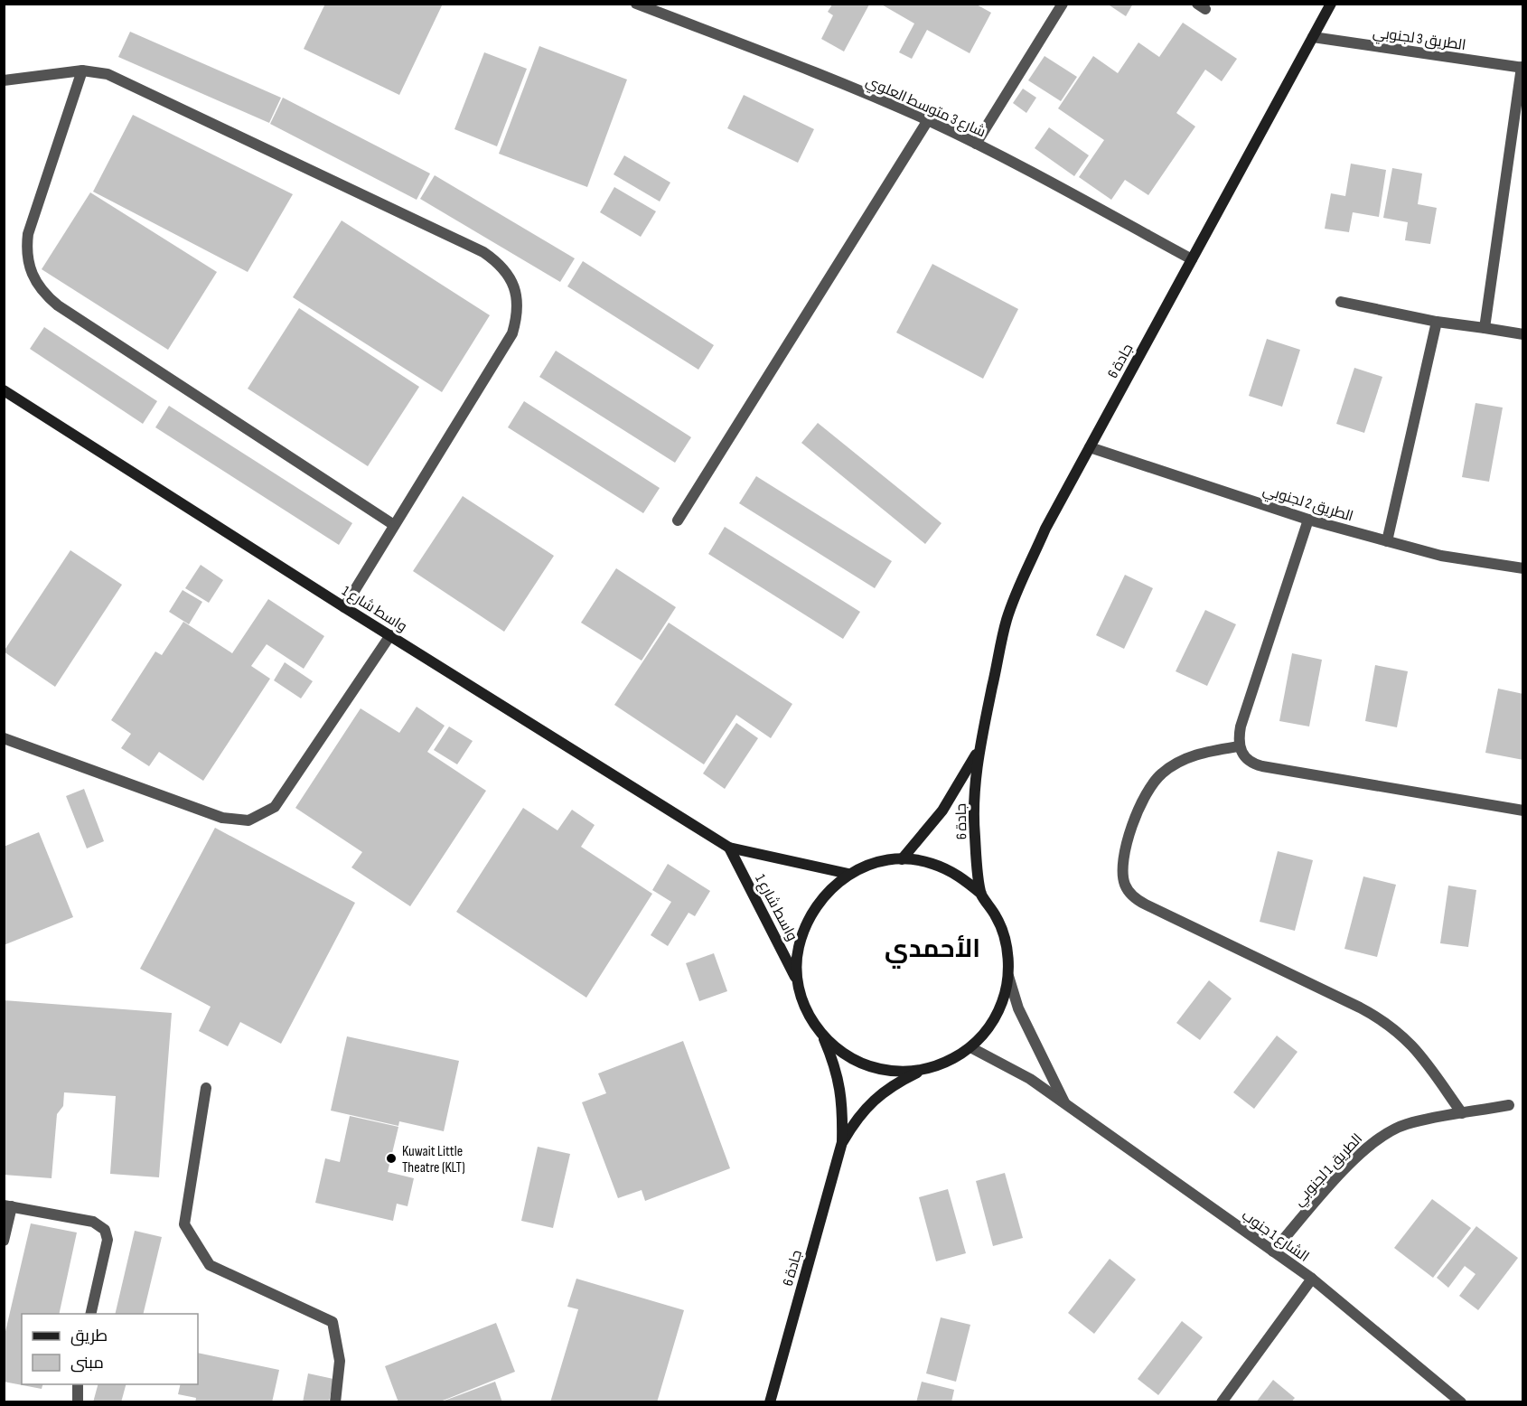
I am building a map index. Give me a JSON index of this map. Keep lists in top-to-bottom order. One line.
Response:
{"streets":{"main road":["جادة 6","واسط شارع 1"],"street":["الطريق 3 لجنوبي","شارع 3 متوسط العلوي","الطريق 2 لجنوبي","الطريق 1 لجنوبي","الشارع 1 جنوب"]},"crossings":[["الطريق 3 لجنوبي","جادة 6"],["شارع 3 متوسط العلوي","جادة 6"],["جادة 6","الطريق 2 لجنوبي"],["الطريق 1 لجنوبي","الشارع 1 جنوب"]],"districts":["الأحمدي"],"places":["Kuwait Little Theatre (KLT)"],"legend":["طريق","مبنى"]}
